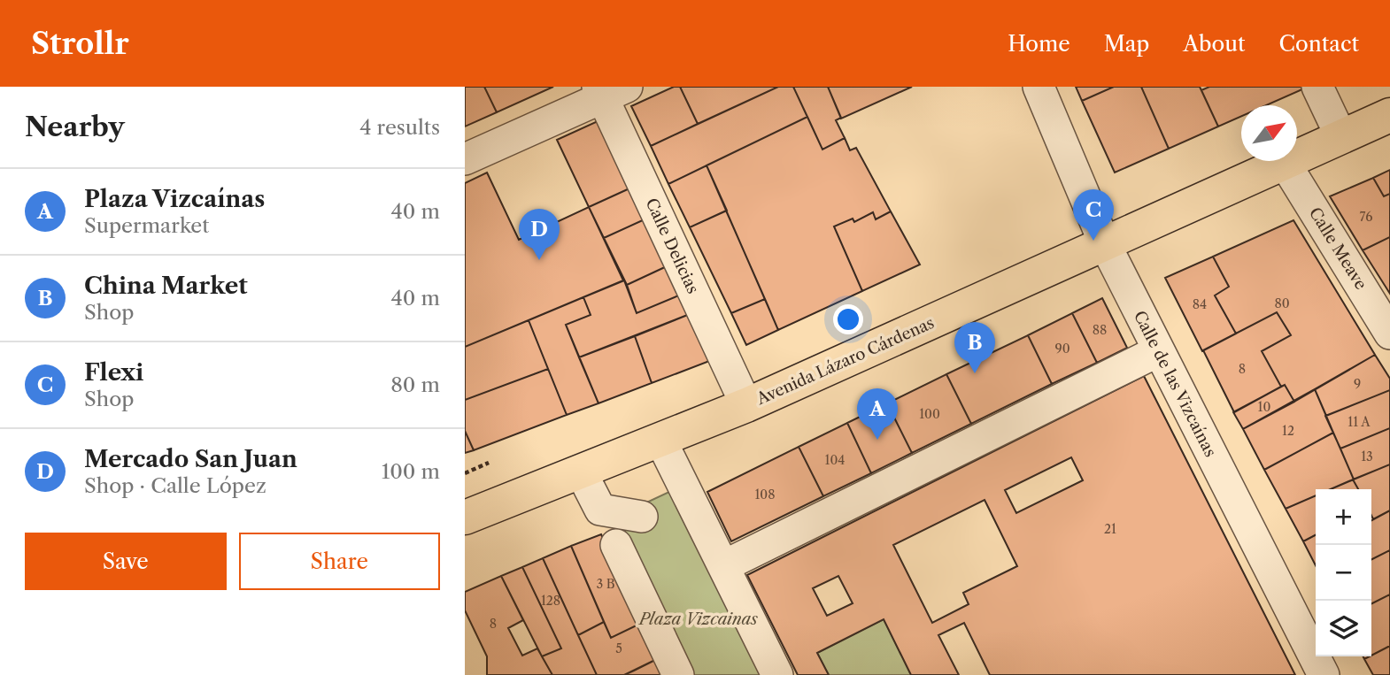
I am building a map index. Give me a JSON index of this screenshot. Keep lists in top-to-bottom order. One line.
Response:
{"streets":{"main road":["Avenida Lázaro Cárdenas"],"street":["Calle Delicias","Calle Meave","Calle de las Vizcaínas"]},"crossings":[["Calle Delicias","Avenida Lázaro Cárdenas"],["Calle Meave","Avenida Lázaro Cárdenas"],["Avenida Lázaro Cárdenas","Calle de las Vizcaínas"]],"parks":["Plaza Vizcainas"],"house_numbers":["76","80","84","88","90","8","9","10","100","11 A","12","13","104","108","21","3 B","128","8","5"],"north":"top right","page":{"header":"Strollr","nav":["Home","Map","About","Contact"],"heading":["Nearby","4 results"],"list":[{"mark":"A","name":"Plaza Vizcaínas","note":"Supermarket","value":"40 m"},{"mark":"B","name":"China Market","note":"Shop","value":"40 m"},{"mark":"C","name":"Flexi","note":"Shop","value":"80 m"},{"mark":"D","name":"Mercado San Juan","note":"Shop · Calle López","value":"100 m"}],"pins":["C","D","B","A"],"map_buttons":["+","−"],"buttons":["Save","Share"]}}
